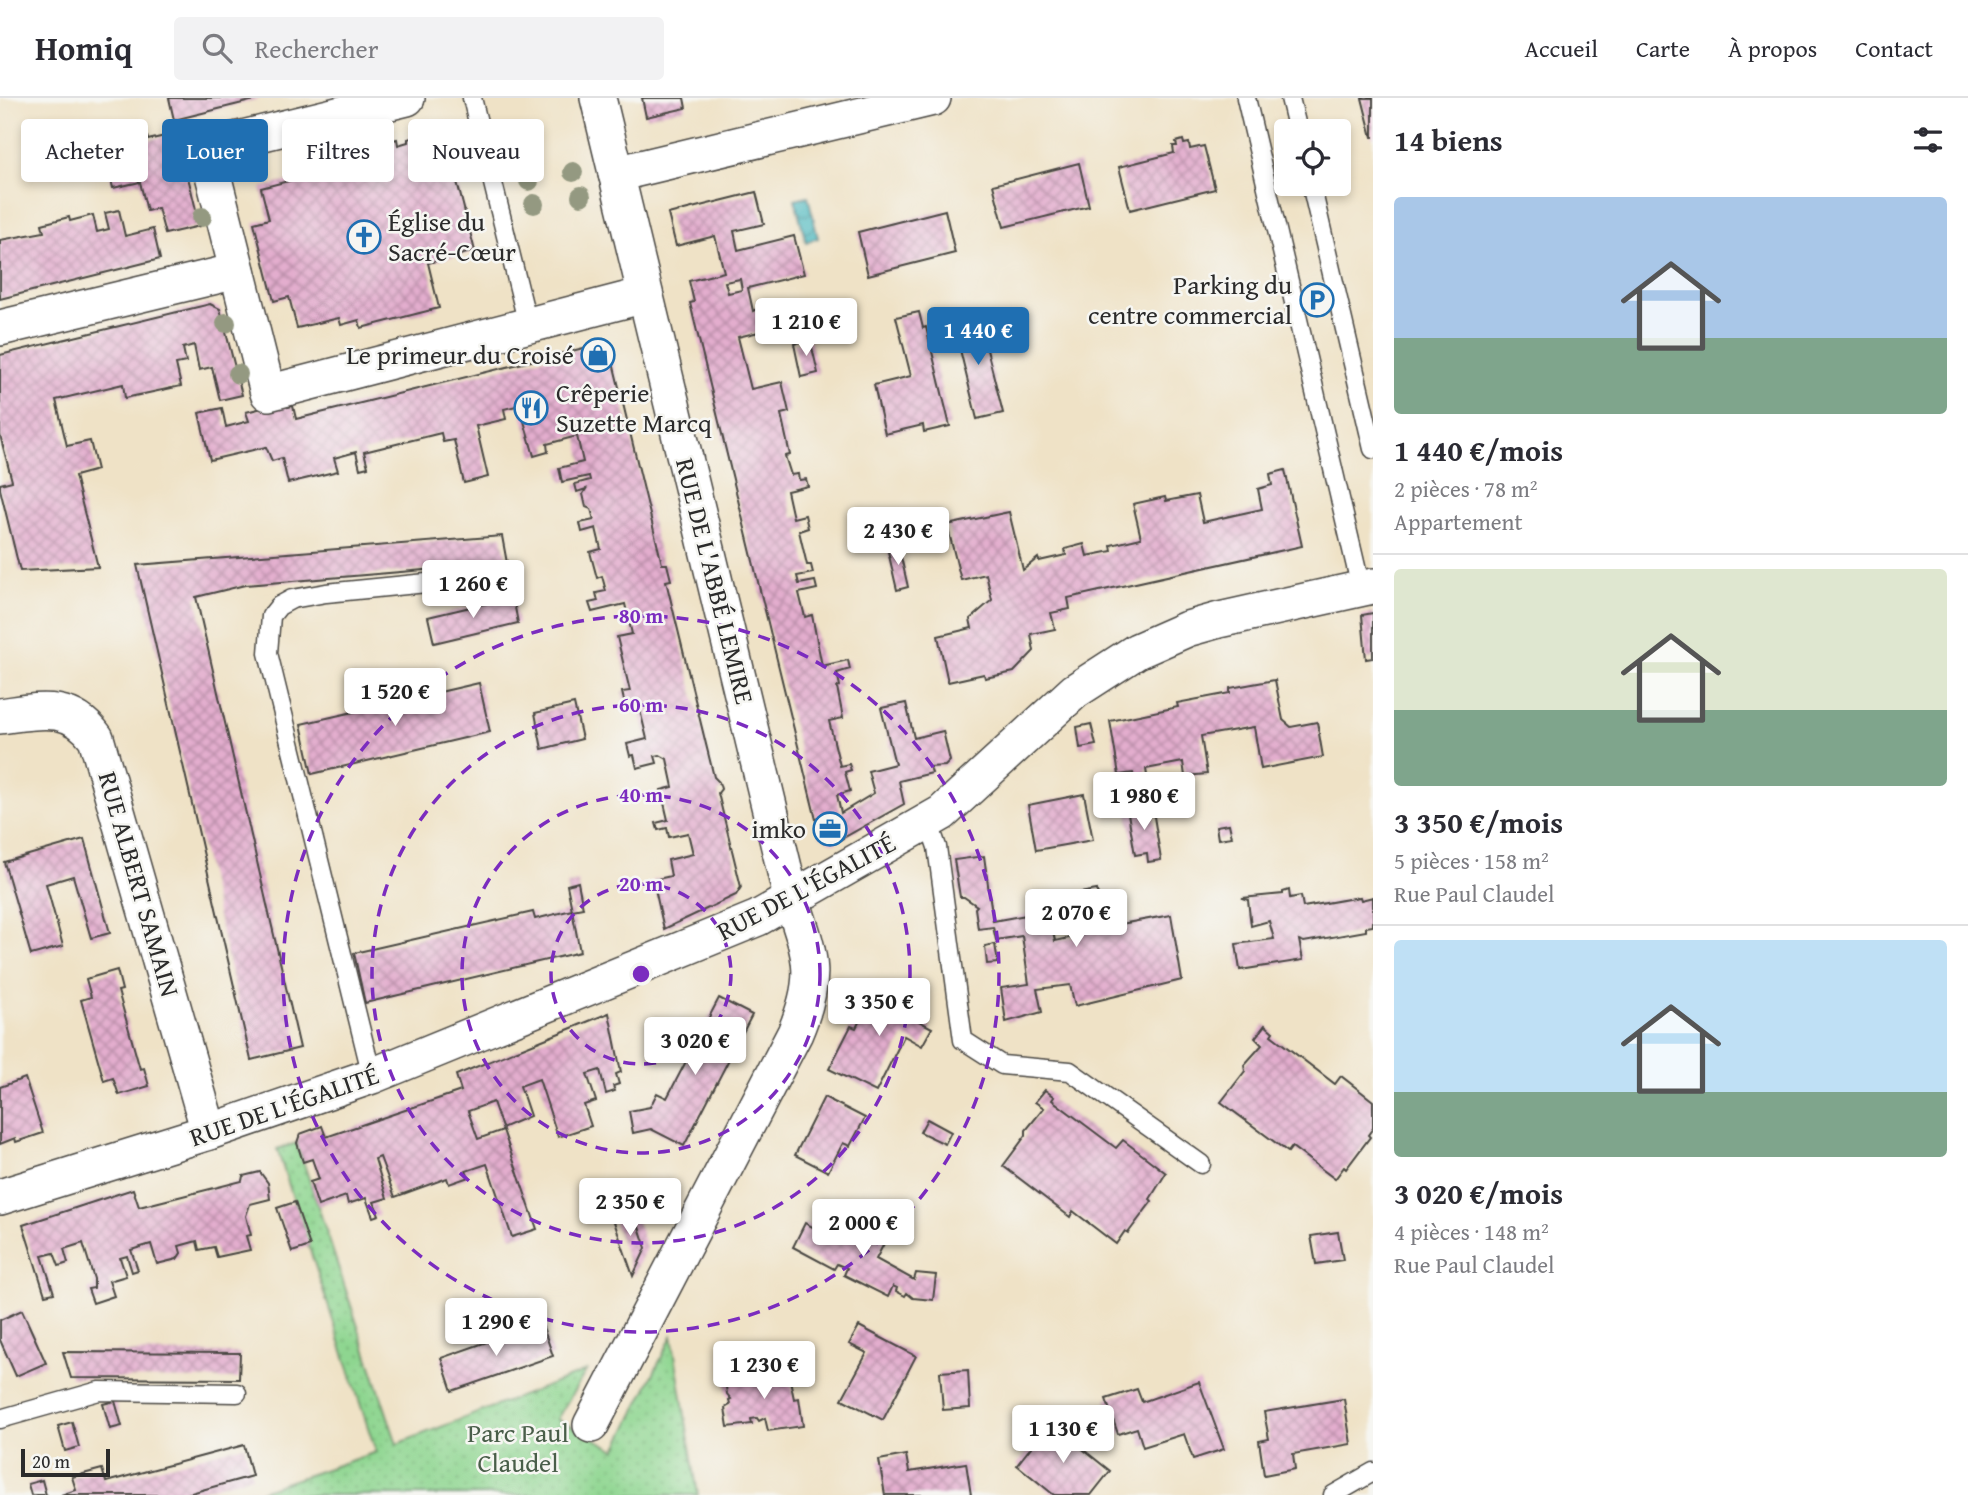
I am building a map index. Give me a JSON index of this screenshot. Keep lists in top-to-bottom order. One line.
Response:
{"streets":{"street":["RUE DE L'ABBÉ LEMIRE","RUE ALBERT SAMAIN","RUE DE L'ÉGALITÉ"]},"crossings":[["RUE DE L'ABBÉ LEMIRE","RUE DE L'ÉGALITÉ"],["RUE ALBERT SAMAIN","RUE DE L'ÉGALITÉ"]],"parks":["Parc Paul Claudel"],"places":{"church":["Église du Sacré-Cœur"],"parking":["Parking du centre commercial"],"shop":["Le primeur du Croisé"],"restaurant":["Crêperie Suzette Marcq"],"office":["imko"]},"scale_bar":"20 m","page":{"header":"Homiq","search":"Rechercher","nav":["Accueil","Carte","À propos","Contact"],"heading":"14 biens","chip":["Acheter","Louer","Filtres","Nouveau"],"list":[{"name":"1 440 €/mois","note":"2 pièces · 78 m² · Appartement"},{"name":"3 350 €/mois","note":"5 pièces · 158 m² · Rue Paul Claudel"},{"name":"3 020 €/mois","note":"4 pièces · 148 m² · Rue Paul Claudel"}],"price":["1 210 €","1 440 €","2 430 €","1 260 €","1 520 €","1 980 €","2 070 €","3 350 €","3 020 €","2 350 €","2 000 €","1 290 €","1 230 €","1 130 €"],"scale":"20 m"},"rings":["80 m","60 m","40 m","20 m"]}
